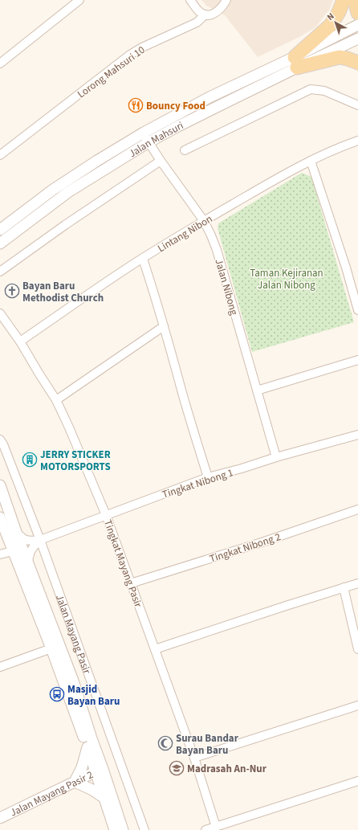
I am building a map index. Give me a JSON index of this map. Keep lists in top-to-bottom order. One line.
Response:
{"streets":{"street":["Lorong Mahsuri 10","Jalan Mahsuri","Lintang Nibon","Jalan Nibong","Tingkat Nibong 1","Tingkat Nibong 2","Tingkat Mayang Pasir","Jalan Mayang Pasir","Jalan Mayang Pasir 2"]},"crossings":[["Jalan Mahsuri","Jalan Nibong"],["Lintang Nibon","Jalan Nibong"],["Lintang Nibon","Tingkat Mayang Pasir"],["Jalan Nibong","Tingkat Nibong 1"],["Tingkat Nibong 1","Tingkat Mayang Pasir"],["Tingkat Nibong 1","Jalan Mayang Pasir"],["Tingkat Nibong 2","Tingkat Mayang Pasir"],["Jalan Mayang Pasir","Jalan Mayang Pasir 2"]],"parks":["Taman Kejiranan Jalan Nibong"],"places":{"restaurant":["Bouncy Food"],"church":["Bayan Baru Methodist Church"],"building":["JERRY STICKER MOTORSPORTS"],"bus stop":["Masjid Bayan Baru"],"mosque":["Surau Bandar Bayan Baru"],"school or university":["Madrasah An-Nur"]},"north":"top left"}
